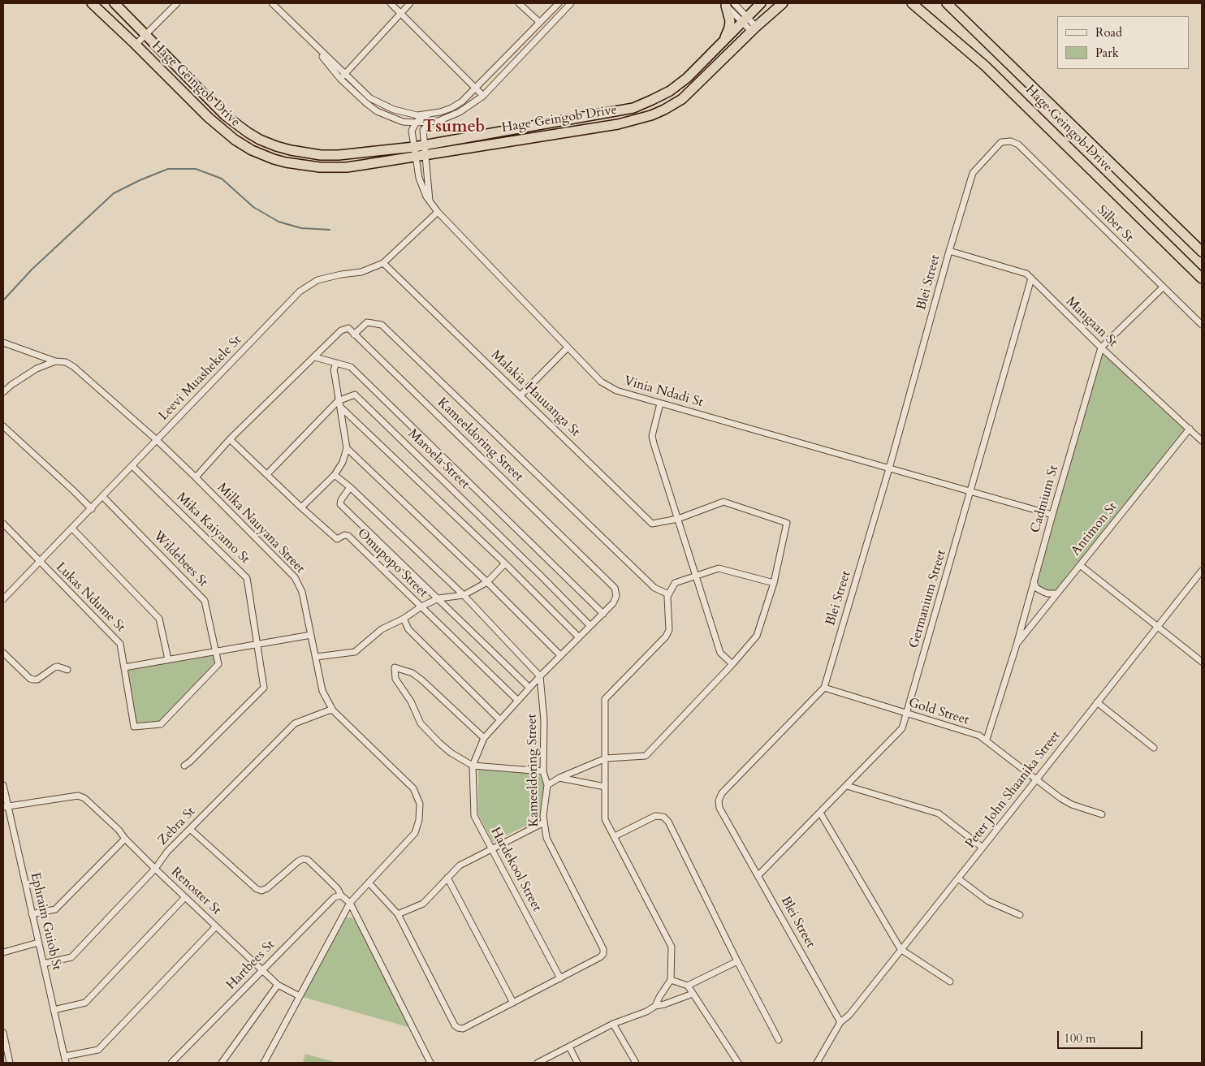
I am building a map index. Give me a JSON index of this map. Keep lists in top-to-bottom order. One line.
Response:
{"streets":{"highway":["Hage Geingob Drive"],"street":["Silber St","Blei Street","Mangaan St","Leevi Muashekele St","Vinia Ndadi St","Malakia Hauuanga St","Kameeldoring Street","Maroela Street","Cadmium St","Mika Kaiyamo St","Milka Nauyana Street","Antimon St","Wildebees St","Omupopo Street","Lukas Ndume St","Germanium Street","Gold Street","Peter John Shaanika Street","Zebra St","Hardekool Street","Renoster St","Ephraim Guiob St","Hartbees St"]},"crossings":[["Hage Geingob Drive","Vinia Ndadi St"],["Silber St","Blei Street"],["Silber St","Cadmium St"],["Blei Street","Mangaan St"],["Blei Street","Vinia Ndadi St"],["Blei Street","Germanium Street"],["Blei Street","Gold Street"],["Blei Street","Peter John Shaanika Street"],["Mangaan St","Cadmium St"],["Mangaan St","Antimon St"],["Mangaan St","Germanium Street"],["Leevi Muashekele St","Vinia Ndadi St"],["Leevi Muashekele St","Malakia Hauuanga St"],["Leevi Muashekele St","Mika Kaiyamo St"],["Leevi Muashekele St","Milka Nauyana Street"],["Leevi Muashekele St","Wildebees St"],["Leevi Muashekele St","Lukas Ndume St"],["Vinia Ndadi St","Cadmium St"],["Vinia Ndadi St","Germanium Street"],["Kameeldoring Street","Maroela Street"],["Kameeldoring Street","Milka Nauyana Street"],["Kameeldoring Street","Hardekool Street"],["Cadmium St","Antimon St"],["Cadmium St","Gold Street"],["Milka Nauyana Street","Zebra St"],["Milka Nauyana Street","Renoster St"],["Wildebees St","Lukas Ndume St"],["Germanium Street","Gold Street"],["Gold Street","Peter John Shaanika Street"],["Zebra St","Renoster St"],["Zebra St","Ephraim Guiob St"],["Renoster St","Ephraim Guiob St"],["Renoster St","Hartbees St"]],"districts":["Tsumeb"],"legend":["Road","Park"],"scale_bar":"100 m"}
